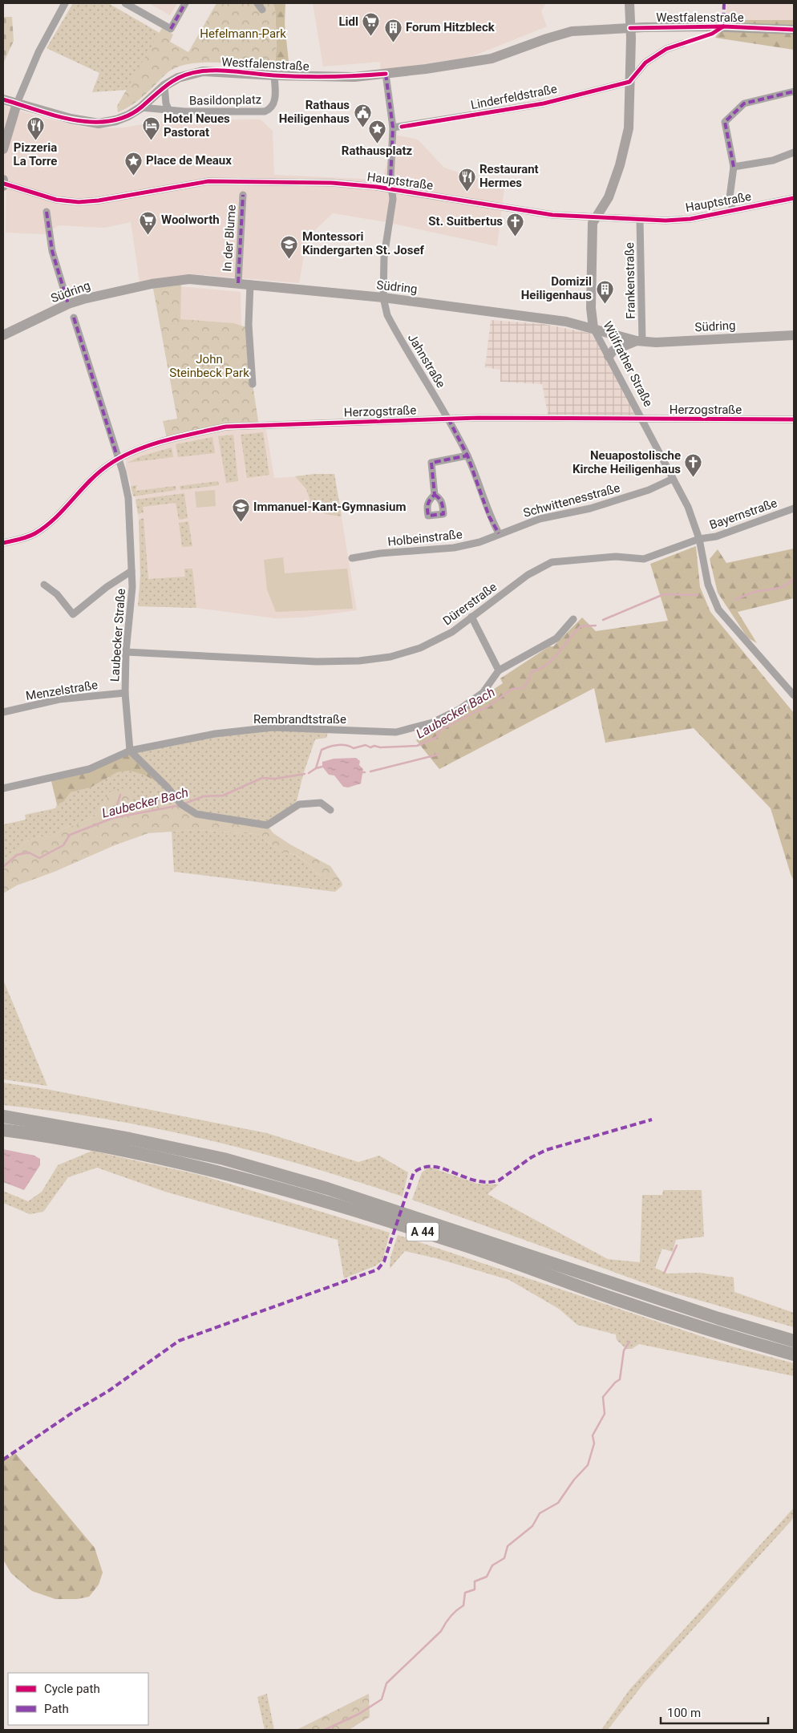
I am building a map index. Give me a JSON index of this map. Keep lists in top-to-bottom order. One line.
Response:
{"streets":{"highway":["A 44"],"street":["Westfalenstraße","Linderfeldstraße","Basildonplatz","Hauptstraße","In der Blume","Frankenstraße","Südring","Jahnstraße","Wülfrather Straße","Herzogstraße","Schwittenesstraße","Bayernstraße","Holbeinstraße","Dürerstraße","Laubecker Straße","Menzelstraße","Rembrandtstraße"]},"crossings":[["Westfalenstraße","Basildonplatz"],["Westfalenstraße","Jahnstraße"],["Linderfeldstraße","Jahnstraße"],["Hauptstraße","Frankenstraße"],["Hauptstraße","Jahnstraße"],["Hauptstraße","Wülfrather Straße"],["In der Blume","Südring"],["Frankenstraße","Südring"],["Südring","Jahnstraße"],["Südring","Wülfrather Straße"],["Jahnstraße","Herzogstraße"],["Jahnstraße","Schwittenesstraße"],["Jahnstraße","Holbeinstraße"],["Wülfrather Straße","Herzogstraße"],["Wülfrather Straße","Schwittenesstraße"],["Wülfrather Straße","Bayernstraße"],["Wülfrather Straße","Dürerstraße"],["Herzogstraße","Laubecker Straße"],["Schwittenesstraße","Holbeinstraße"],["Bayernstraße","Dürerstraße"],["Dürerstraße","Laubecker Straße"],["Laubecker Straße","Menzelstraße"],["Laubecker Straße","Rembrandtstraße"]],"water":["Laubecker Bach"],"parks":["Hefelmann-Park","John Steinbeck Park"],"places":{"supermarket":["Lidl","Woolworth"],"building":["Forum Hitzbleck","Domizil Heiligenhaus"],"public building":["Rathaus Heiligenhaus"],"restaurant":["Pizzeria La Torre","Restaurant Hermes"],"hotel":["Hotel Neues Pastorat"],"place":["Rathausplatz","Place de Meaux"],"church":["St. Suitbertus","Neuapostolische Kirche Heiligenhaus"],"school or university":["Montessori Kindergarten St. Josef","Immanuel-Kant-Gymnasium"]},"legend":["Cycle path","Path"],"scale_bar":"100 m"}
